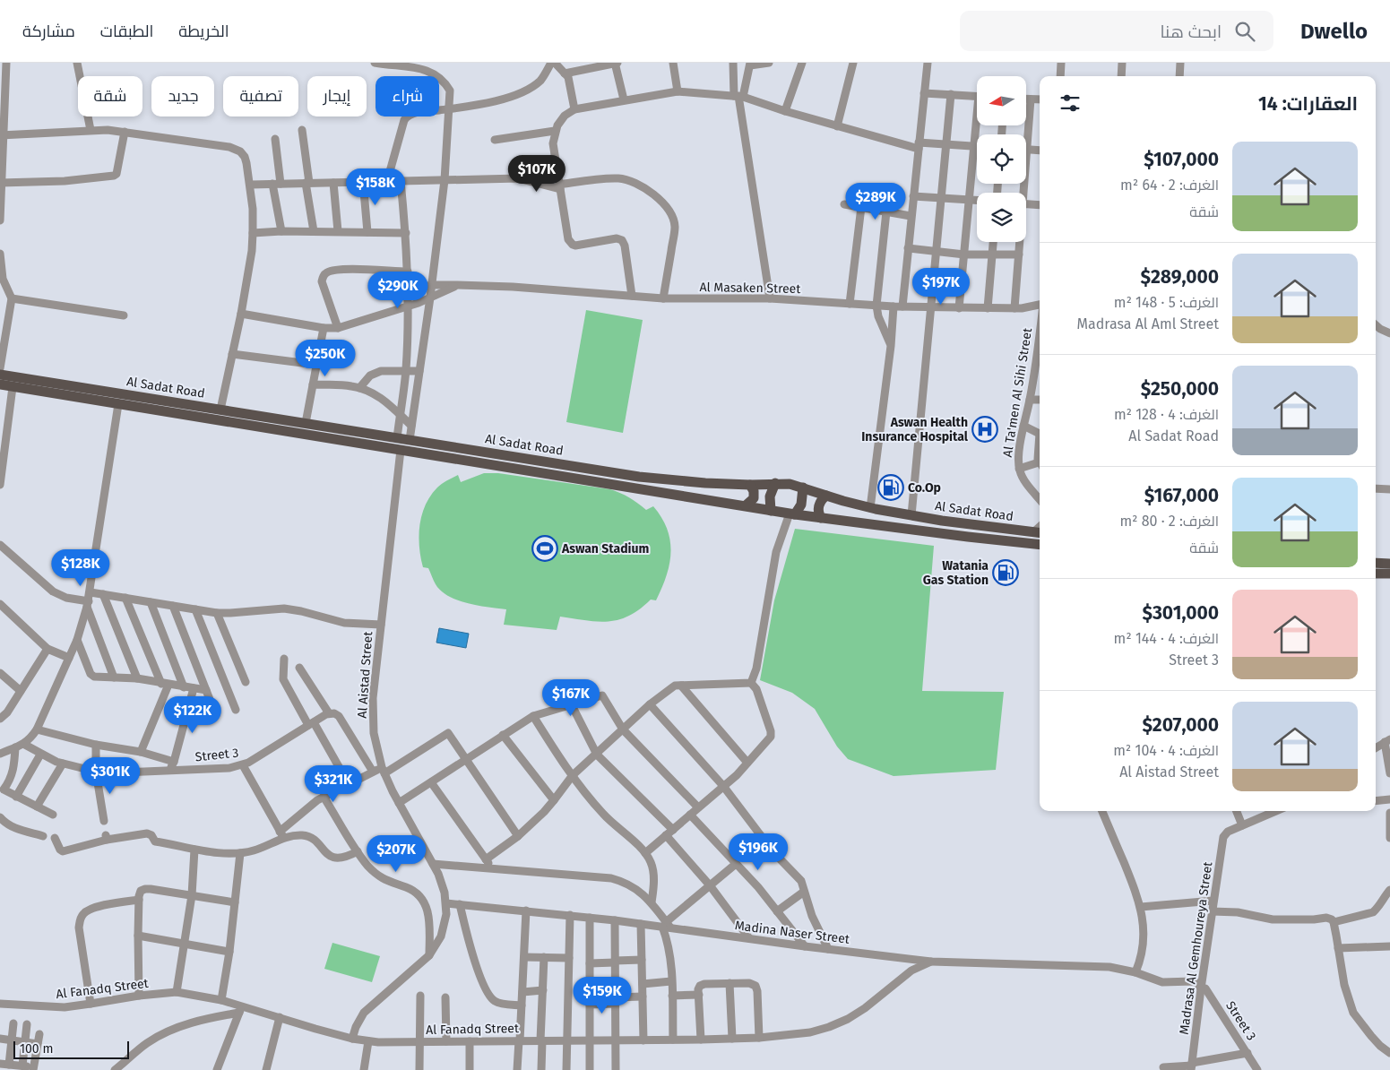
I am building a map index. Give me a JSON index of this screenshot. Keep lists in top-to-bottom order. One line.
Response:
{"streets":{"main road":["Al Sadat Road"],"street":["Al Masaken Street","Al Ta'men Al Sihi Street","Al Aistad Street","Street 3","Madina Naser Street","Madrasa Al Gemhoureya Street","Al Fanadq Street"]},"crossings":[["Al Sadat Road","Al Aistad Street"],["Al Aistad Street","Madina Naser Street"],["Al Aistad Street","Al Fanadq Street"],["Street 3","Madina Naser Street"],["Street 3","Madrasa Al Gemhoureya Street"],["Madina Naser Street","Madrasa Al Gemhoureya Street"],["Madina Naser Street","Al Fanadq Street"]],"places":{"hospital":["Aswan Health Insurance Hospital"],"fuel station":["Co.Op","Watania Gas Station"],"sports":["Aswan Stadium"]},"scale_bar":"100 m","north":"left","page":{"header":"Dwello","search":"ابحث هنا","nav":["الخريطة","الطبقات","مشاركة"],"chip":["شراء","إيجار","تصفية","جديد","شقة"],"heading":"العقارات: 14","list":[{"name":"$107,000","note":"الغرف: 2 · 64 m² · شقة"},{"name":"$289,000","note":"الغرف: 5 · 148 m² · Madrasa Al Aml Street"},{"name":"$250,000","note":"الغرف: 4 · 128 m² · Al Sadat Road"},{"name":"$167,000","note":"الغرف: 2 · 80 m² · شقة"},{"name":"$301,000","note":"الغرف: 4 · 144 m² · Street 3"},{"name":"$207,000","note":"الغرف: 4 · 104 m² · Al Aistad Street"}],"price":["$107K","$158K","$289K","$197K","$290K","$250K","$128K","$167K","$122K","$301K","$321K","$196K","$207K","$159K"],"scale":"100 m"}}
